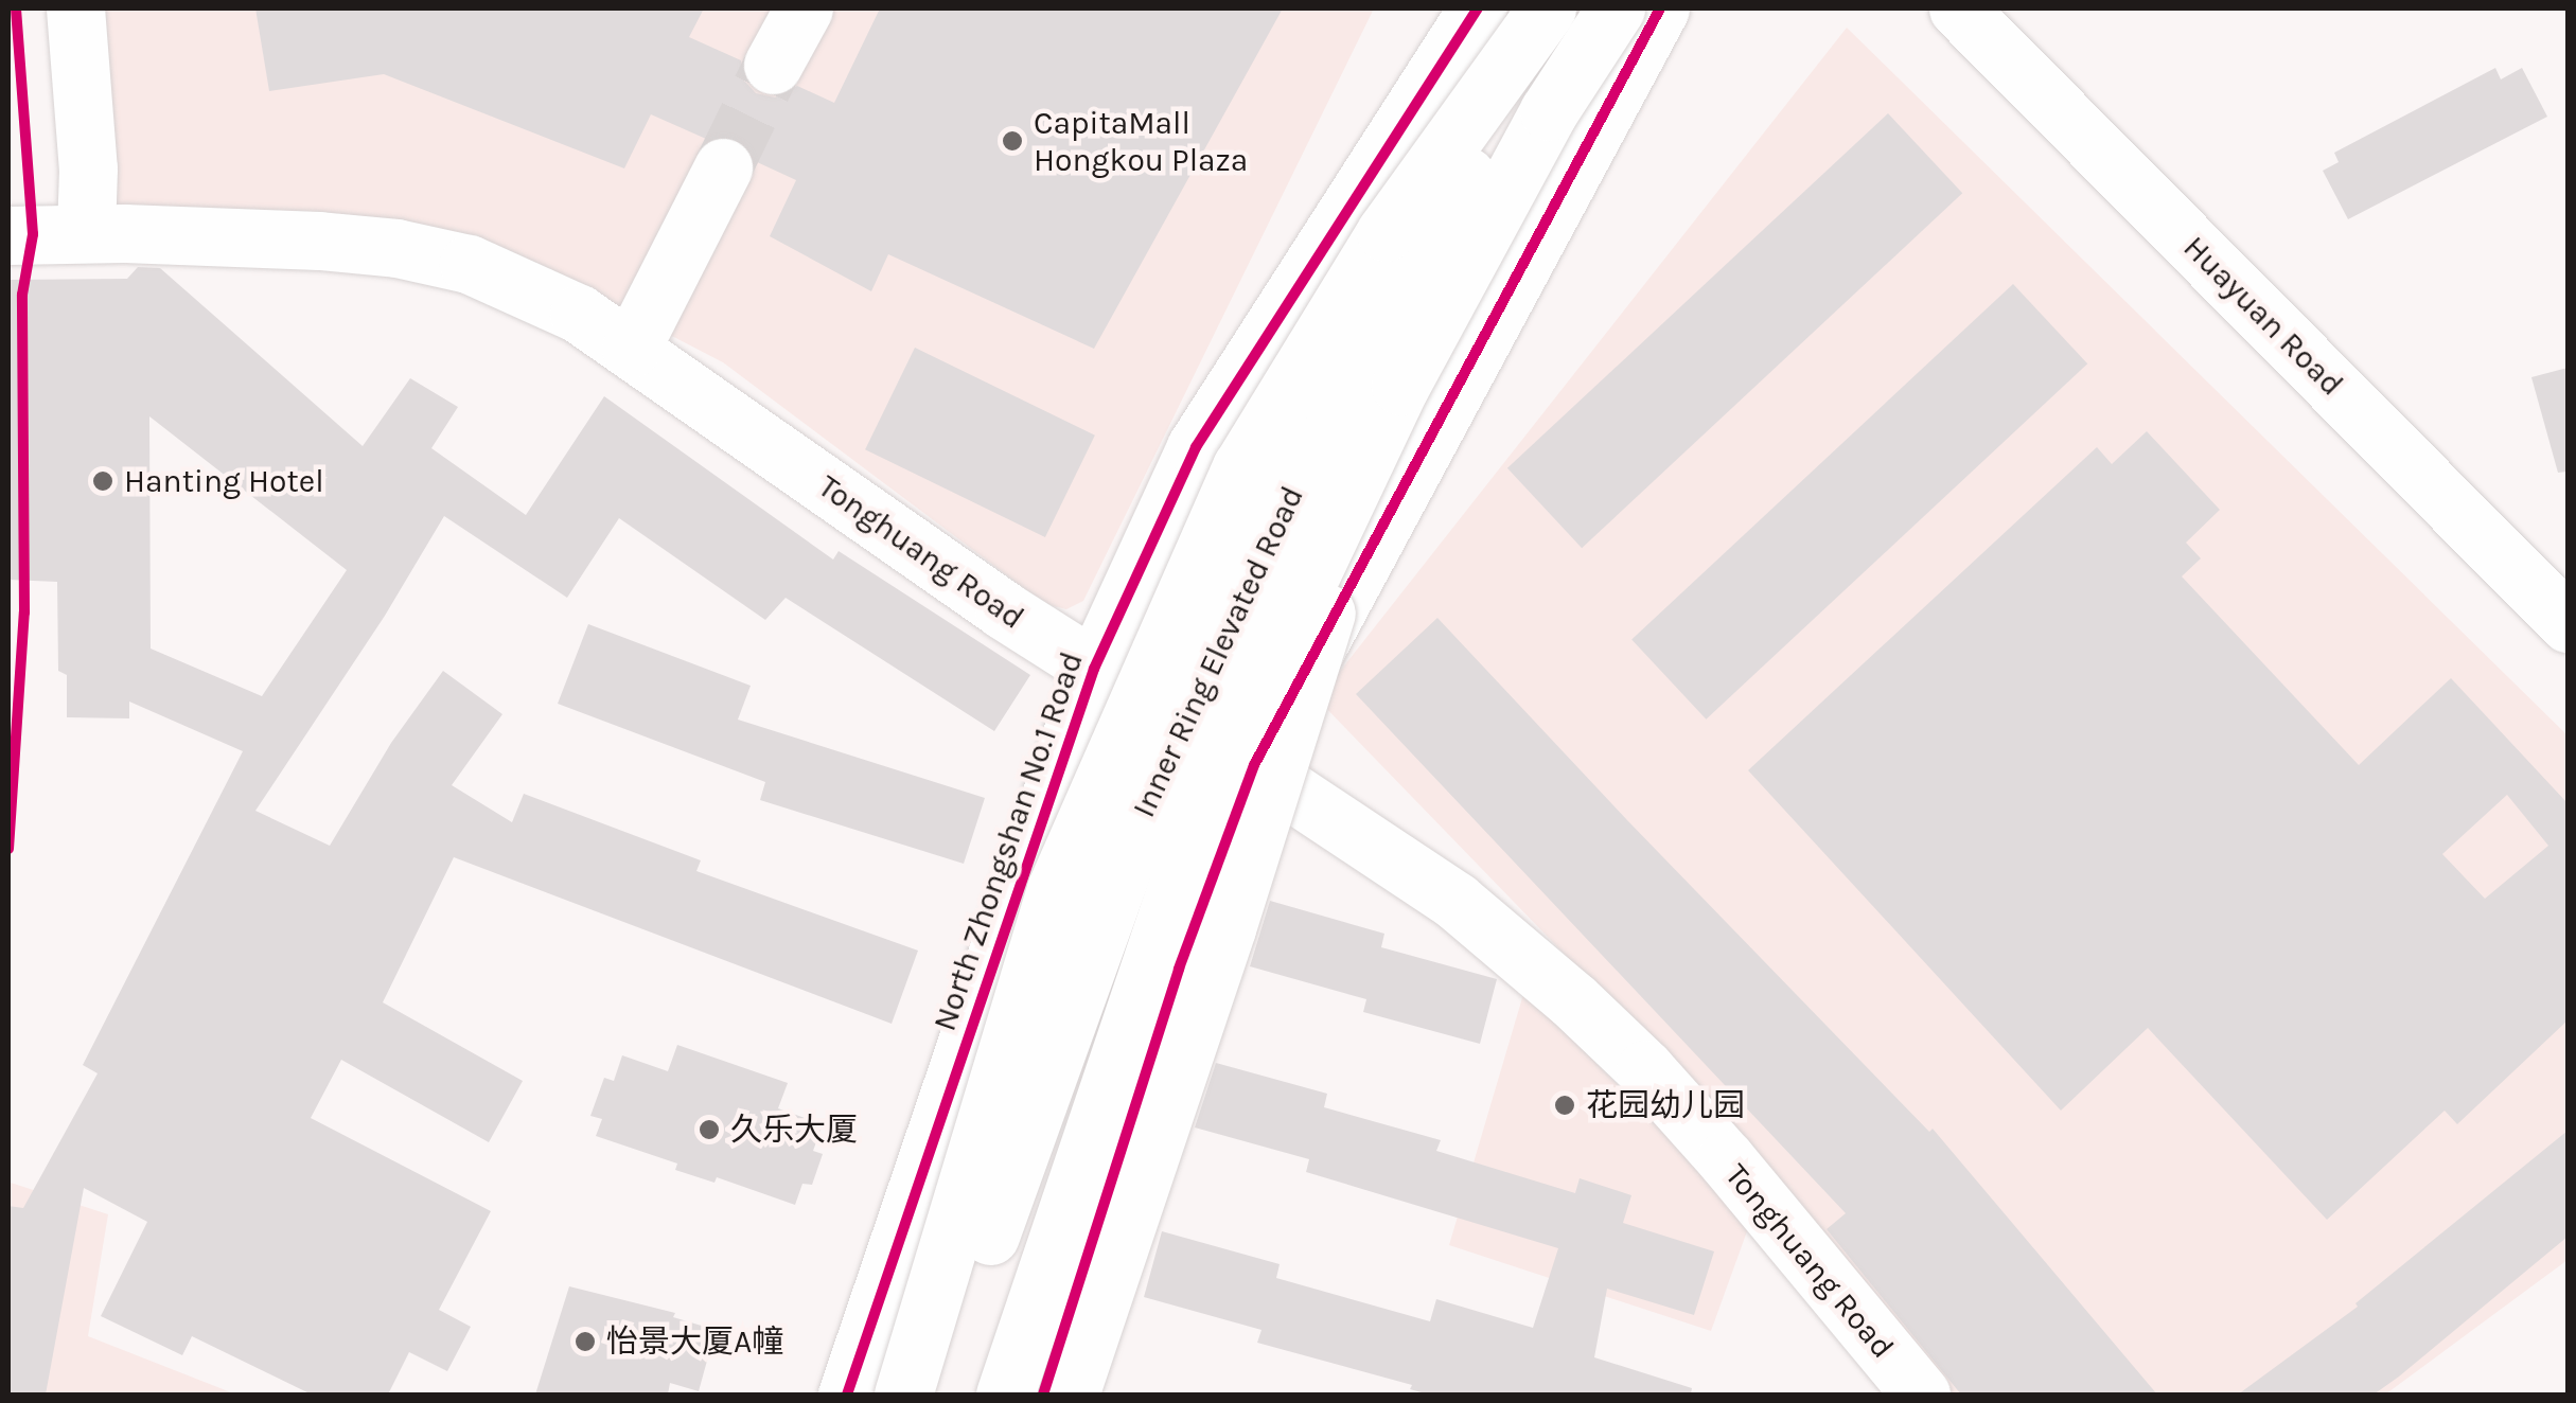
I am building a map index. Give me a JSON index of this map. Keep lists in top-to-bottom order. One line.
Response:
{"streets":{"main road":["Huayuan Road","Tonghuang Road","Inner Ring Elevated Road","North Zhongshan No.1 Road"]},"crossings":[["Tonghuang Road","North Zhongshan No.1 Road"]],"places":["CapitaMall Hongkou Plaza","Hanting Hotel","花园幼儿园","久乐大厦","怡景大厦A幢"]}
